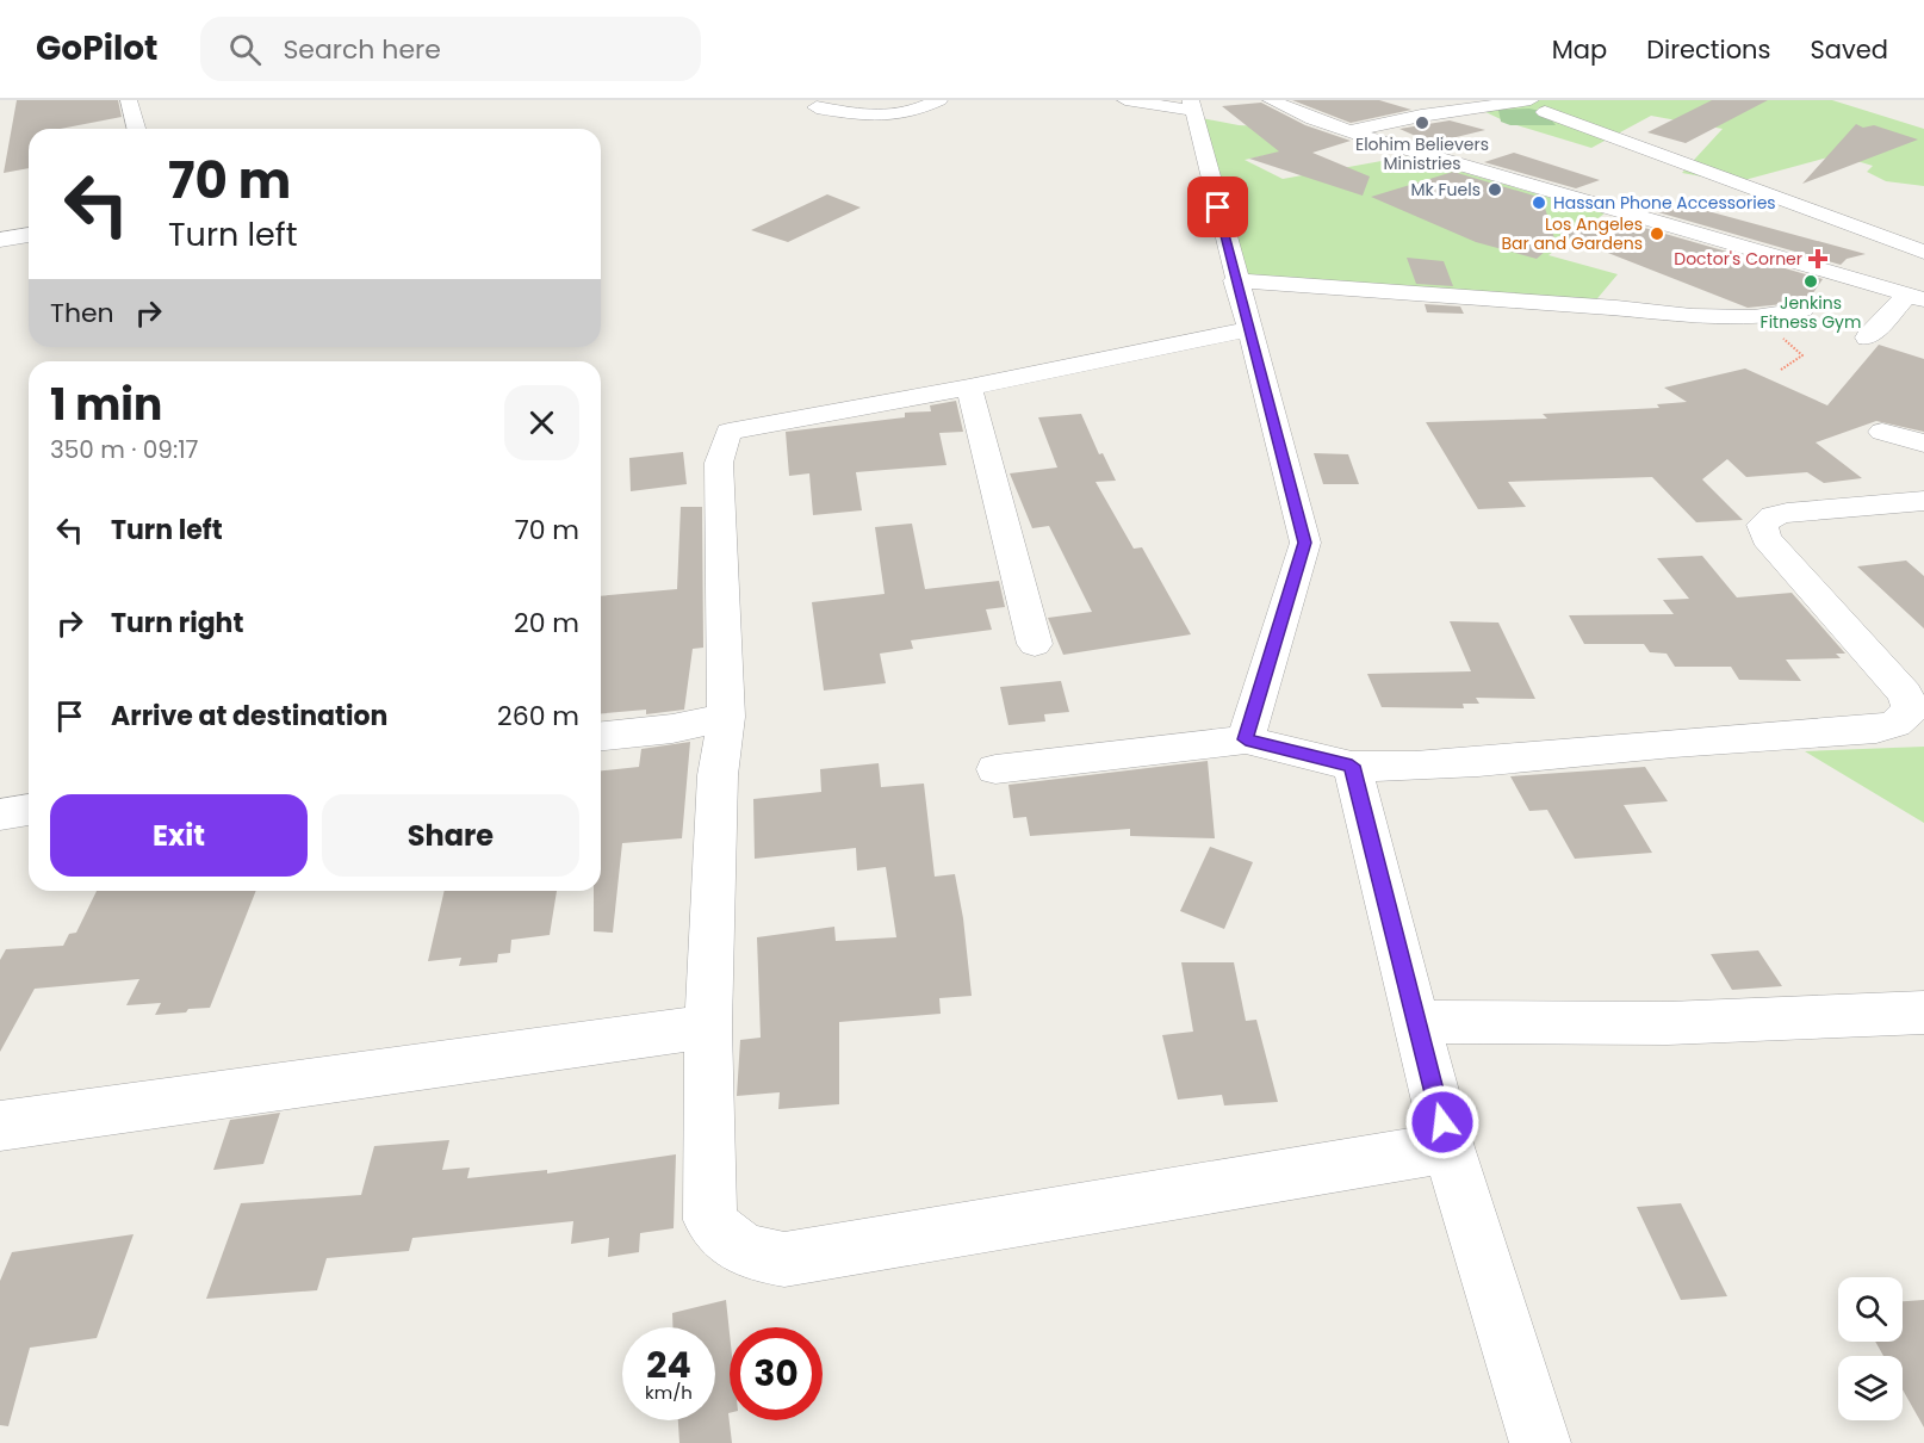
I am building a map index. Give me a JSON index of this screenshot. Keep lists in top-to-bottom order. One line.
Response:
{"places":{"other":["Elohim Believers Ministries","Mk Fuels","Hassan Phone Accessories","Los Angeles Bar and Gardens","Jenkins Fitness Gym"],"health":["Doctor's Corner"]},"page":{"header":"GoPilot","search":"Search here","nav":["Map","Directions","Saved"],"turn":["70 m","Turn left"],"then":"Then","heading":["1 min","350 m · 09:17"],"list":[{"name":"Turn left","value":"70 m"},{"name":"Turn right","value":"20 m"},{"name":"Arrive at destination","value":"260 m"}],"buttons":["Exit","Share"],"speed":"24 km/h","limit":"30"}}
